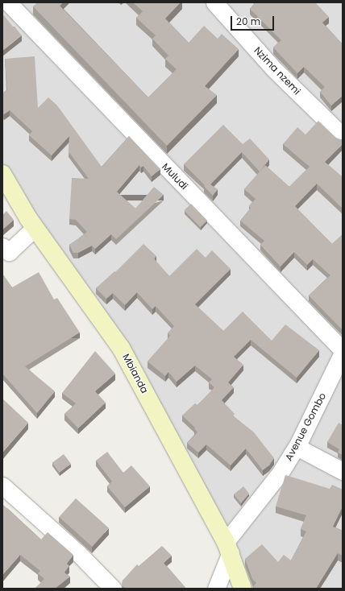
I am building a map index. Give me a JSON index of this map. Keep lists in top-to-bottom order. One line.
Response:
{"streets":{"street":["Nzima nzemi","Muludi","Mbianda","Avenue Gombo"]},"crossings":[["Mbianda","Avenue Gombo"]],"scale_bar":"20 m"}
